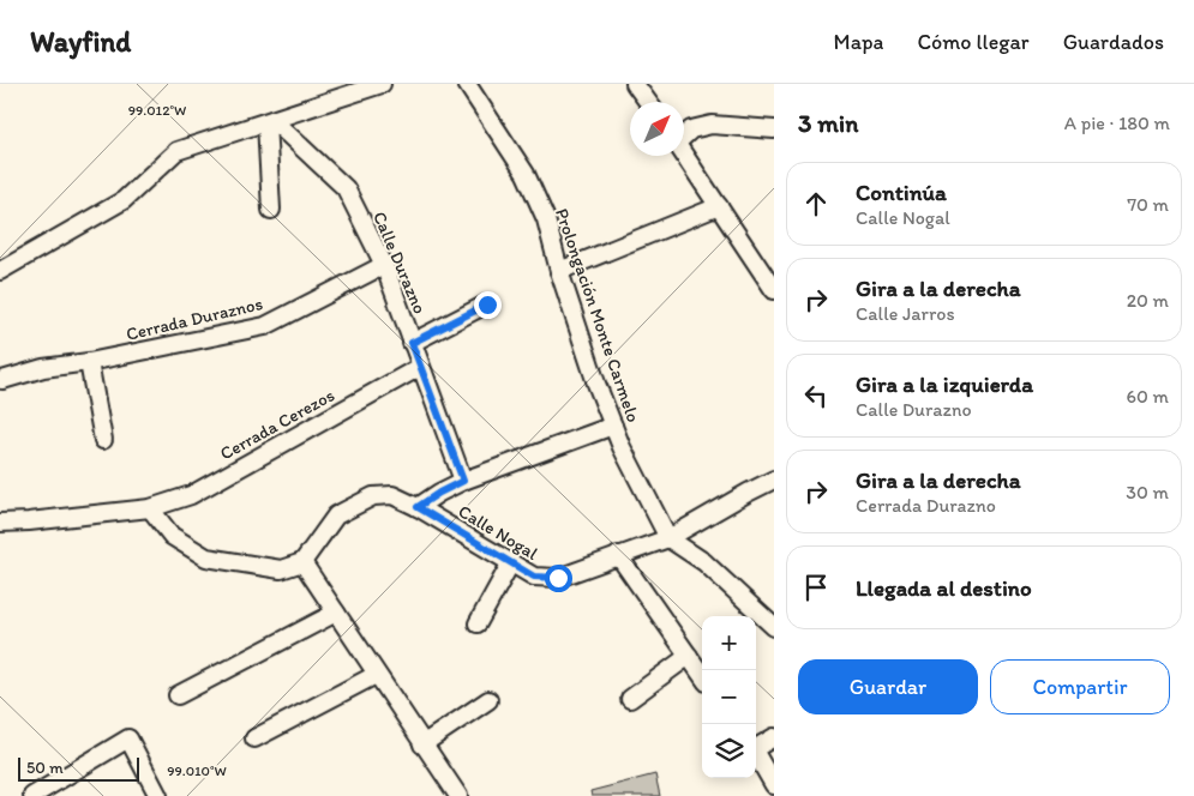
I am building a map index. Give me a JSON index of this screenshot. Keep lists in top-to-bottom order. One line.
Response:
{"streets":{"street":["Calle Durazno","Prolongación Monte Carmelo","Cerrada Duraznos","Cerrada Cerezos","Calle Nogal"]},"crossings":[["Calle Durazno","Cerrada Duraznos"],["Calle Durazno","Cerrada Cerezos"],["Prolongación Monte Carmelo","Calle Nogal"]],"scale_bar":"50 m","north":"top right","page":{"header":"Wayfind","nav":["Mapa","Cómo llegar","Guardados"],"heading":["3 min","A pie · 180 m"],"list":[["Continúa","Calle Nogal","70 m"],["Gira a la derecha","Calle Jarros","20 m"],["Gira a la izquierda","Calle Durazno","60 m"],["Gira a la derecha","Cerrada Durazno","30 m"],"Llegada al destino"],"map_buttons":["+","−"],"buttons":["Guardar","Compartir"],"scale":"50 m"},"coordinates":["99.012°W","99.010°W"]}
